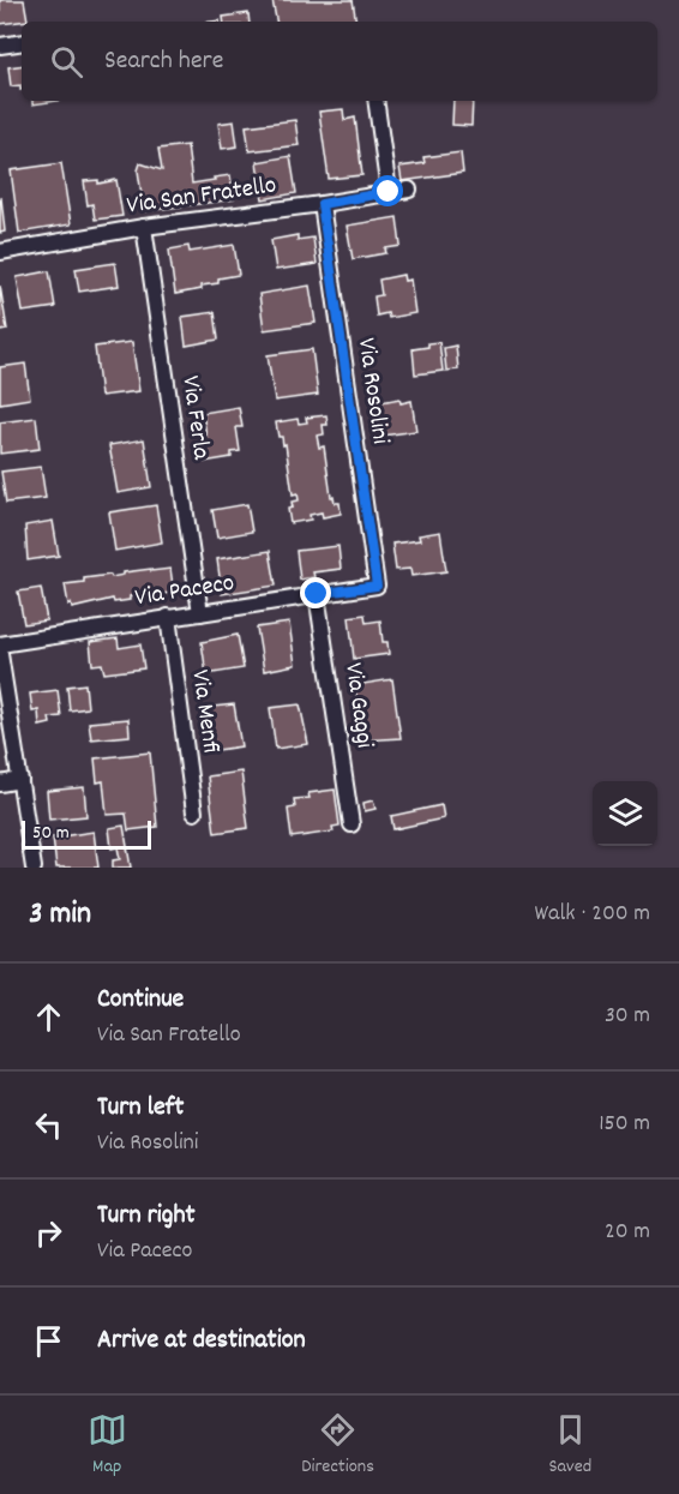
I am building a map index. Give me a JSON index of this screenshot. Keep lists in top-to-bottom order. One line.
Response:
{"streets":{"street":["Via San Fratello","Via Rosolini","Via Ferla","Via Paceco","Via Gaggi","Via Menfi"]},"crossings":[["Via San Fratello","Via Rosolini"],["Via San Fratello","Via Ferla"],["Via Rosolini","Via Paceco"],["Via Ferla","Via Paceco"],["Via Paceco","Via Gaggi"],["Via Paceco","Via Menfi"]],"scale_bar":"50 m","page":{"search":"Search here","scale":"50 m","heading":["3 min","Walk · 200 m"],"list":[["Continue","Via San Fratello","30 m"],["Turn left","Via Rosolini","150 m"],["Turn right","Via Paceco","20 m"],"Arrive at destination"],"nav":["Map","Directions","Saved"]}}
